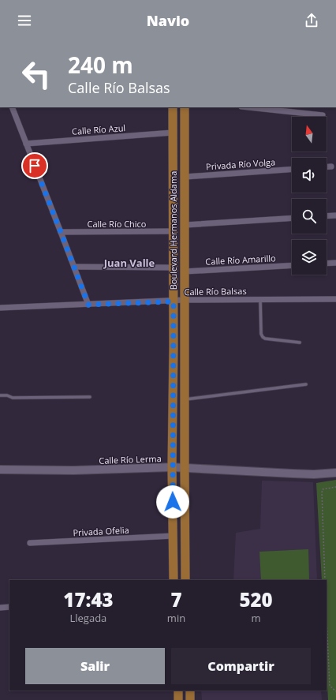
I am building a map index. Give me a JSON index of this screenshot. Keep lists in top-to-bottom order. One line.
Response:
{"streets":{"main road":["Boulevard Hermanos Aldama"],"street":["Calle Río Azul","Privada Río Volga","Calle Río Chico","Calle Río Amarillo","Calle Río Balsas","Calle Río Lerma","Privada Ofelia"]},"crossings":[["Calle Río Azul","Boulevard Hermanos Aldama"],["Privada Río Volga","Boulevard Hermanos Aldama"],["Calle Río Chico","Boulevard Hermanos Aldama"],["Boulevard Hermanos Aldama","Calle Río Amarillo"],["Boulevard Hermanos Aldama","Calle Río Balsas"],["Boulevard Hermanos Aldama","Calle Río Lerma"],["Boulevard Hermanos Aldama","Privada Ofelia"]],"districts":["Juan Valle"],"north":"top","page":{"header":"Navio","turn":["240 m","Calle Río Balsas"],"eta":["17:43","Llegada","7","min","520","m"],"buttons":["Salir","Compartir"]}}
